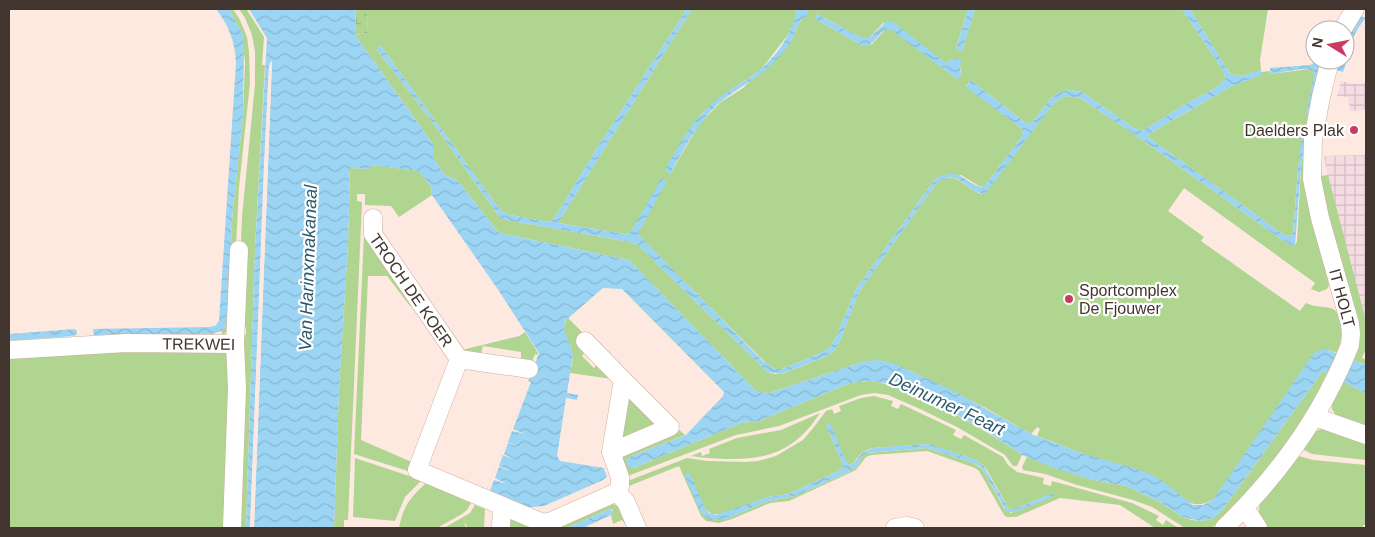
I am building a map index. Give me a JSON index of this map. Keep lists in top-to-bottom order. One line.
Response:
{"streets":{"street":["TROCH DE KOER","IT HOLT","TREKWEI"]},"water":["Van Harinxmakanaal","Deinumer Feart"],"places":["Daelders Plak","Sportcomplex De Fjouwer"],"north":"left"}
